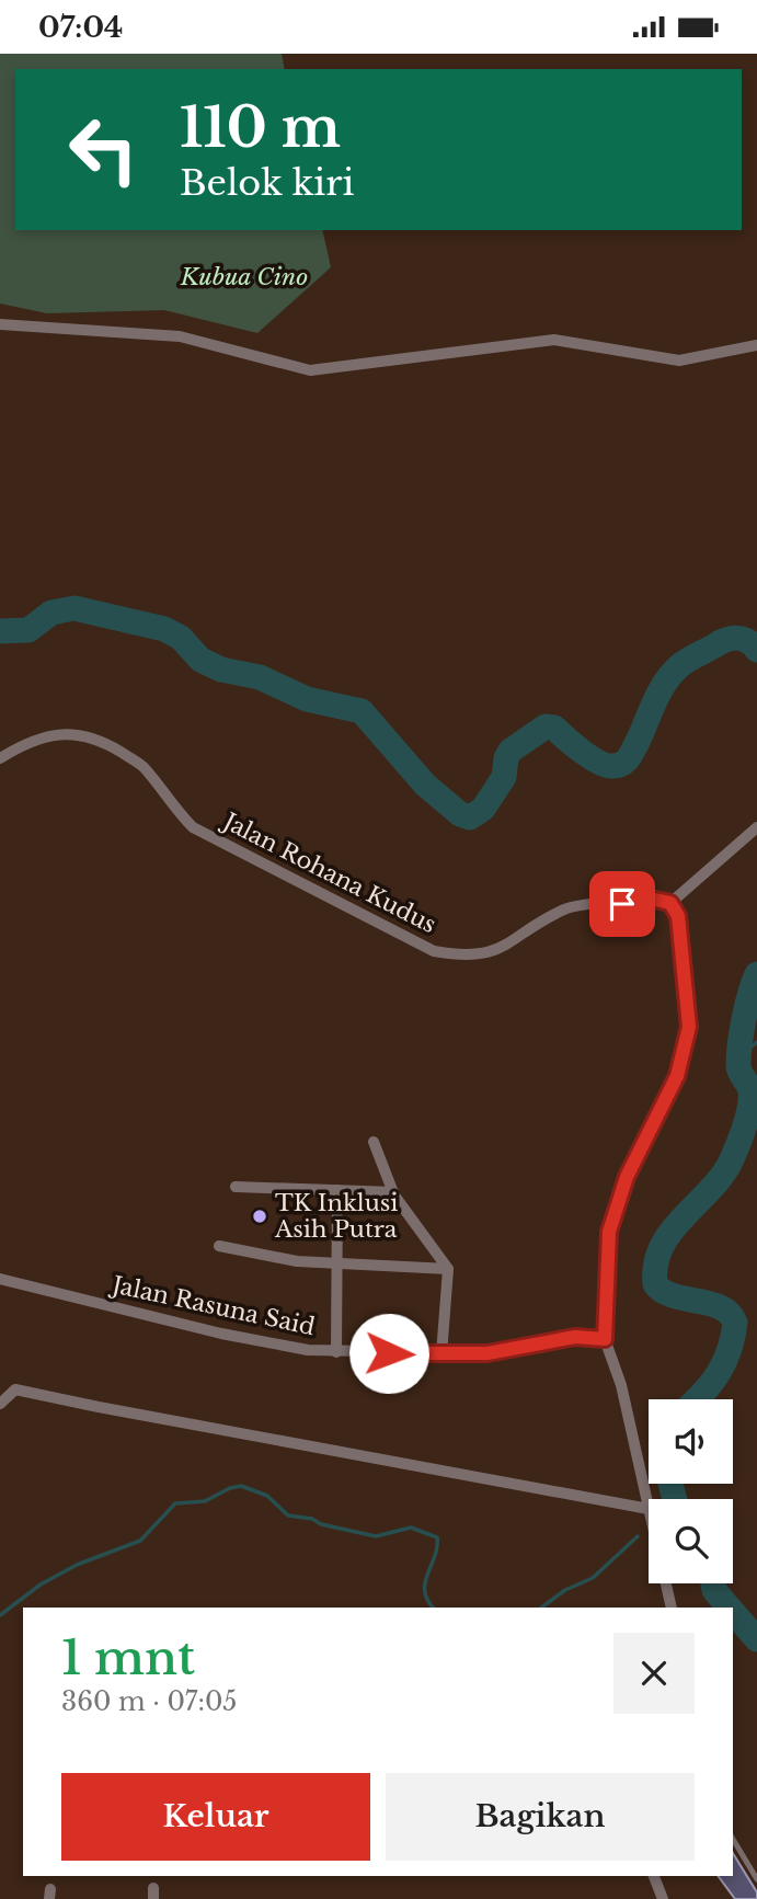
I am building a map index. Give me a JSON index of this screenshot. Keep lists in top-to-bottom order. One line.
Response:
{"streets":{"street":["Jalan Rohana Kudus","Jalan Rasuna Said"]},"parks":["Kubua Cino"],"places":["TK Inklusi Asih Putra"],"page":{"status":"07:04","turn":["110 m","Belok kiri"],"heading":["1 mnt","360 m · 07:05"],"buttons":["Keluar","Bagikan"]}}
